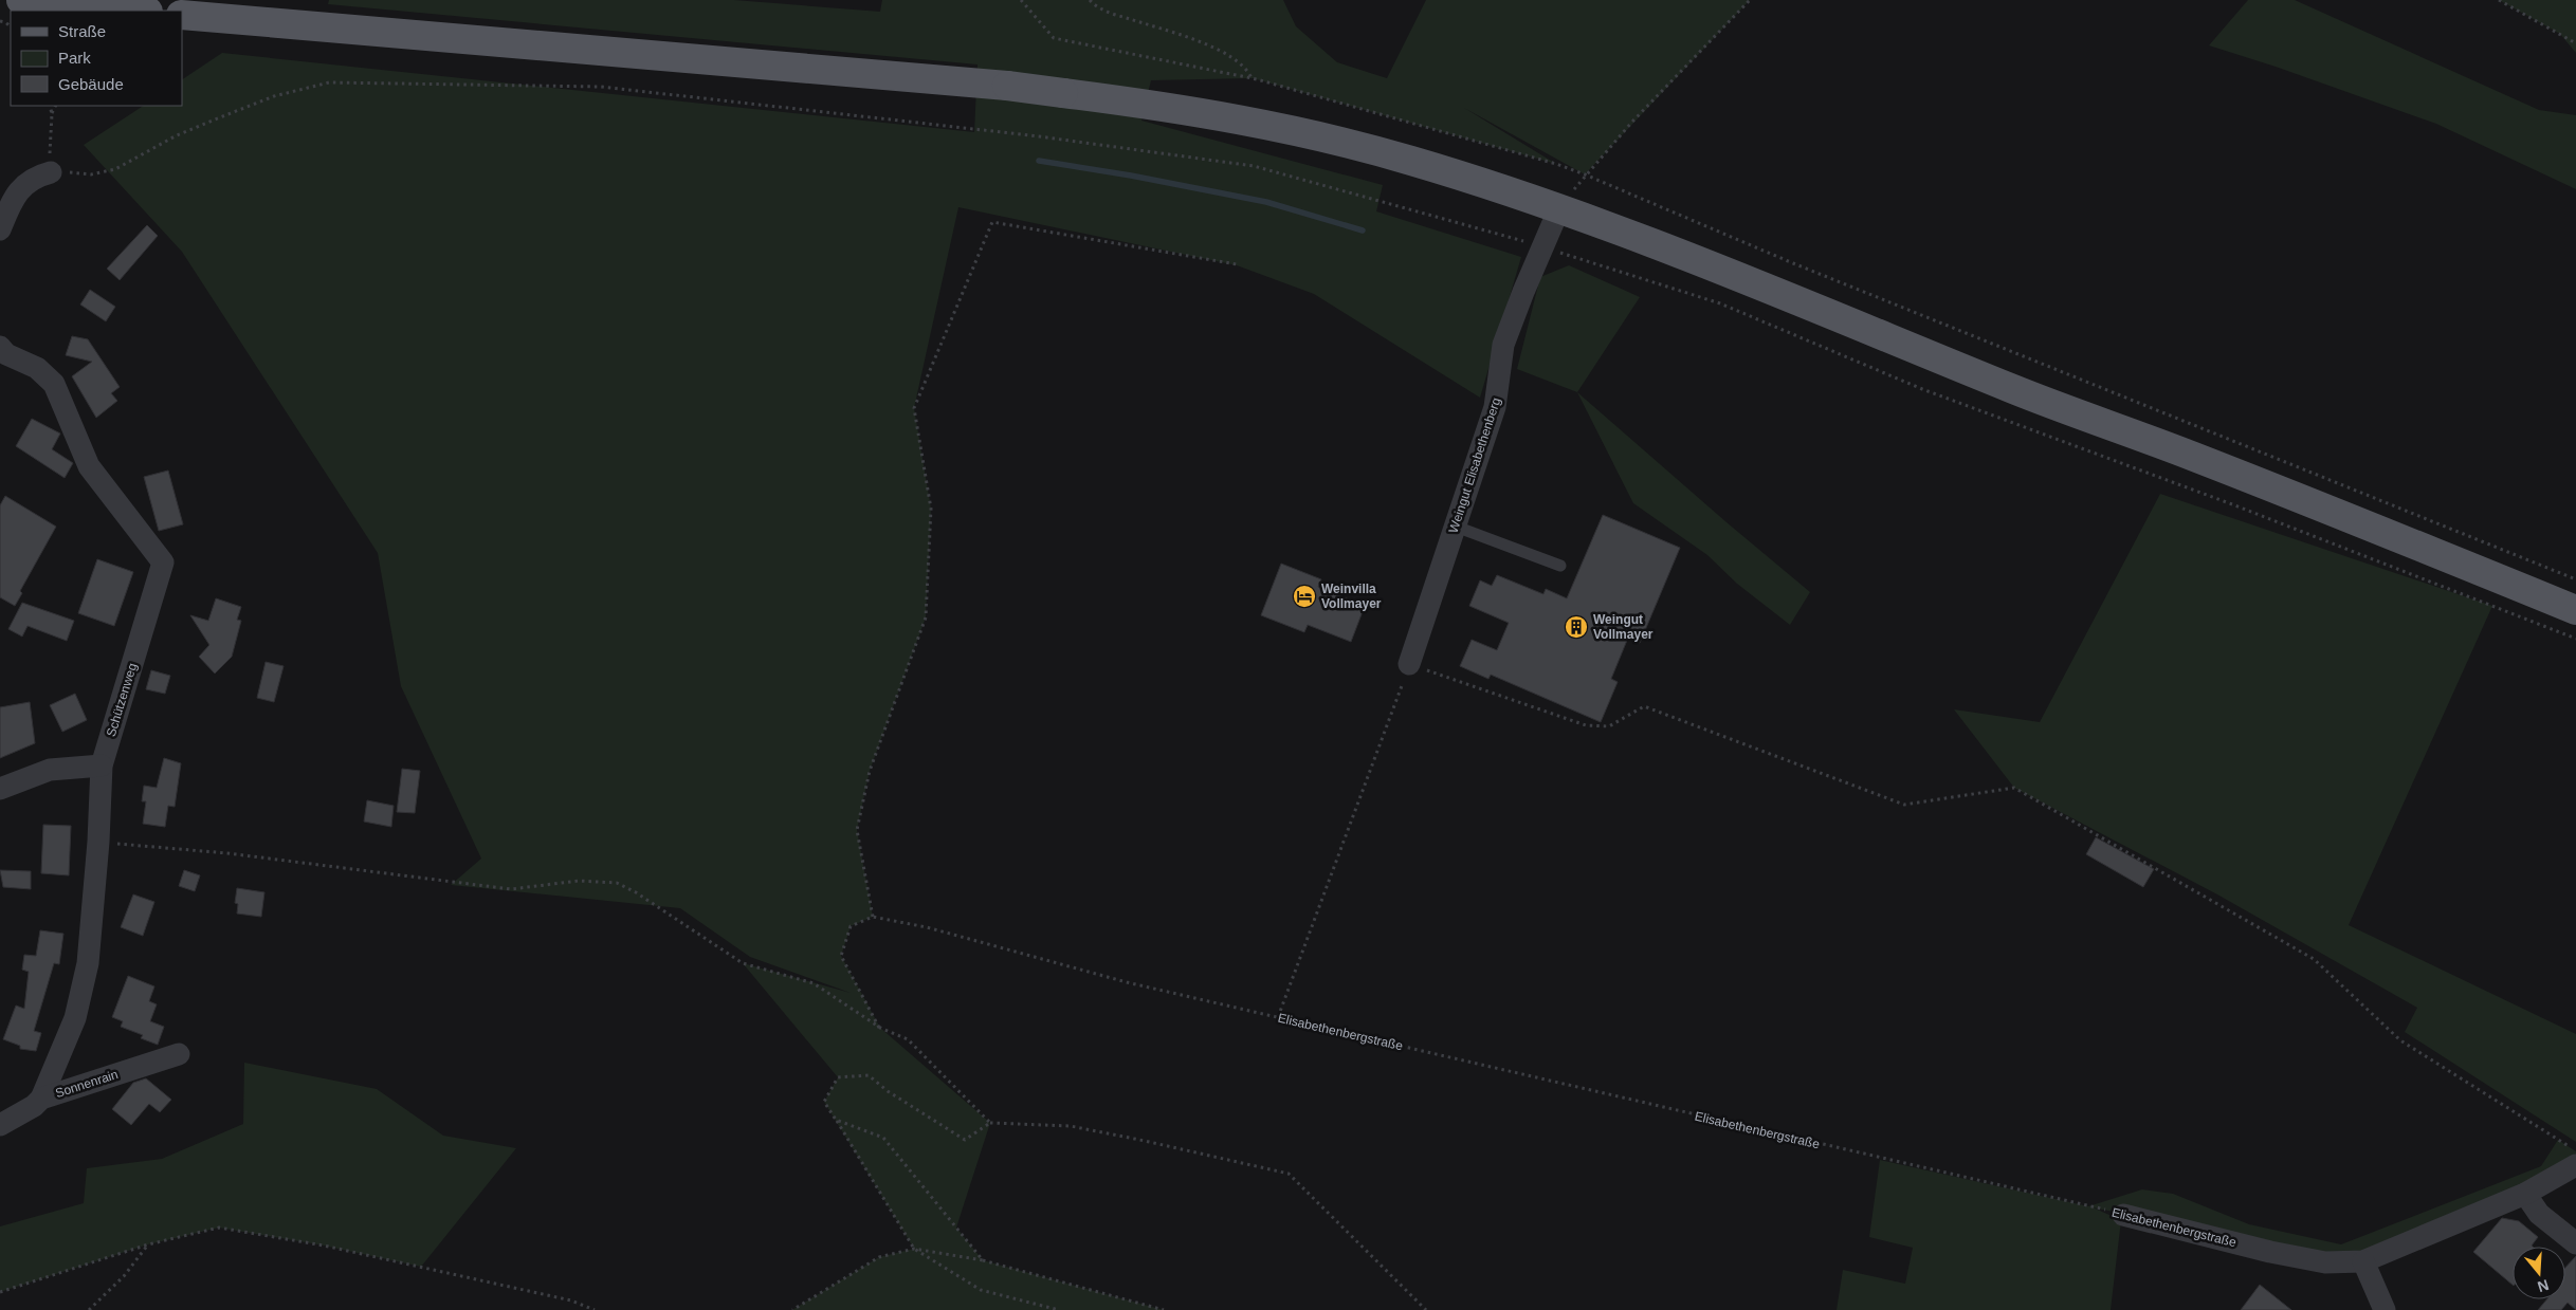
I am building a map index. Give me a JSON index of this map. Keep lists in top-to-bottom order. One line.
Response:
{"streets":{"street":["Weingut Elisabethenberg","Schützenweg","Elisabethenbergstraße","Sonnenrain"]},"crossings":[["Schützenweg","Sonnenrain"]],"places":{"hotel":["Weinvilla Vollmayer"],"building":["Weingut Vollmayer"]},"legend":["Straße","Park","Gebäude"],"north":"bottom"}
